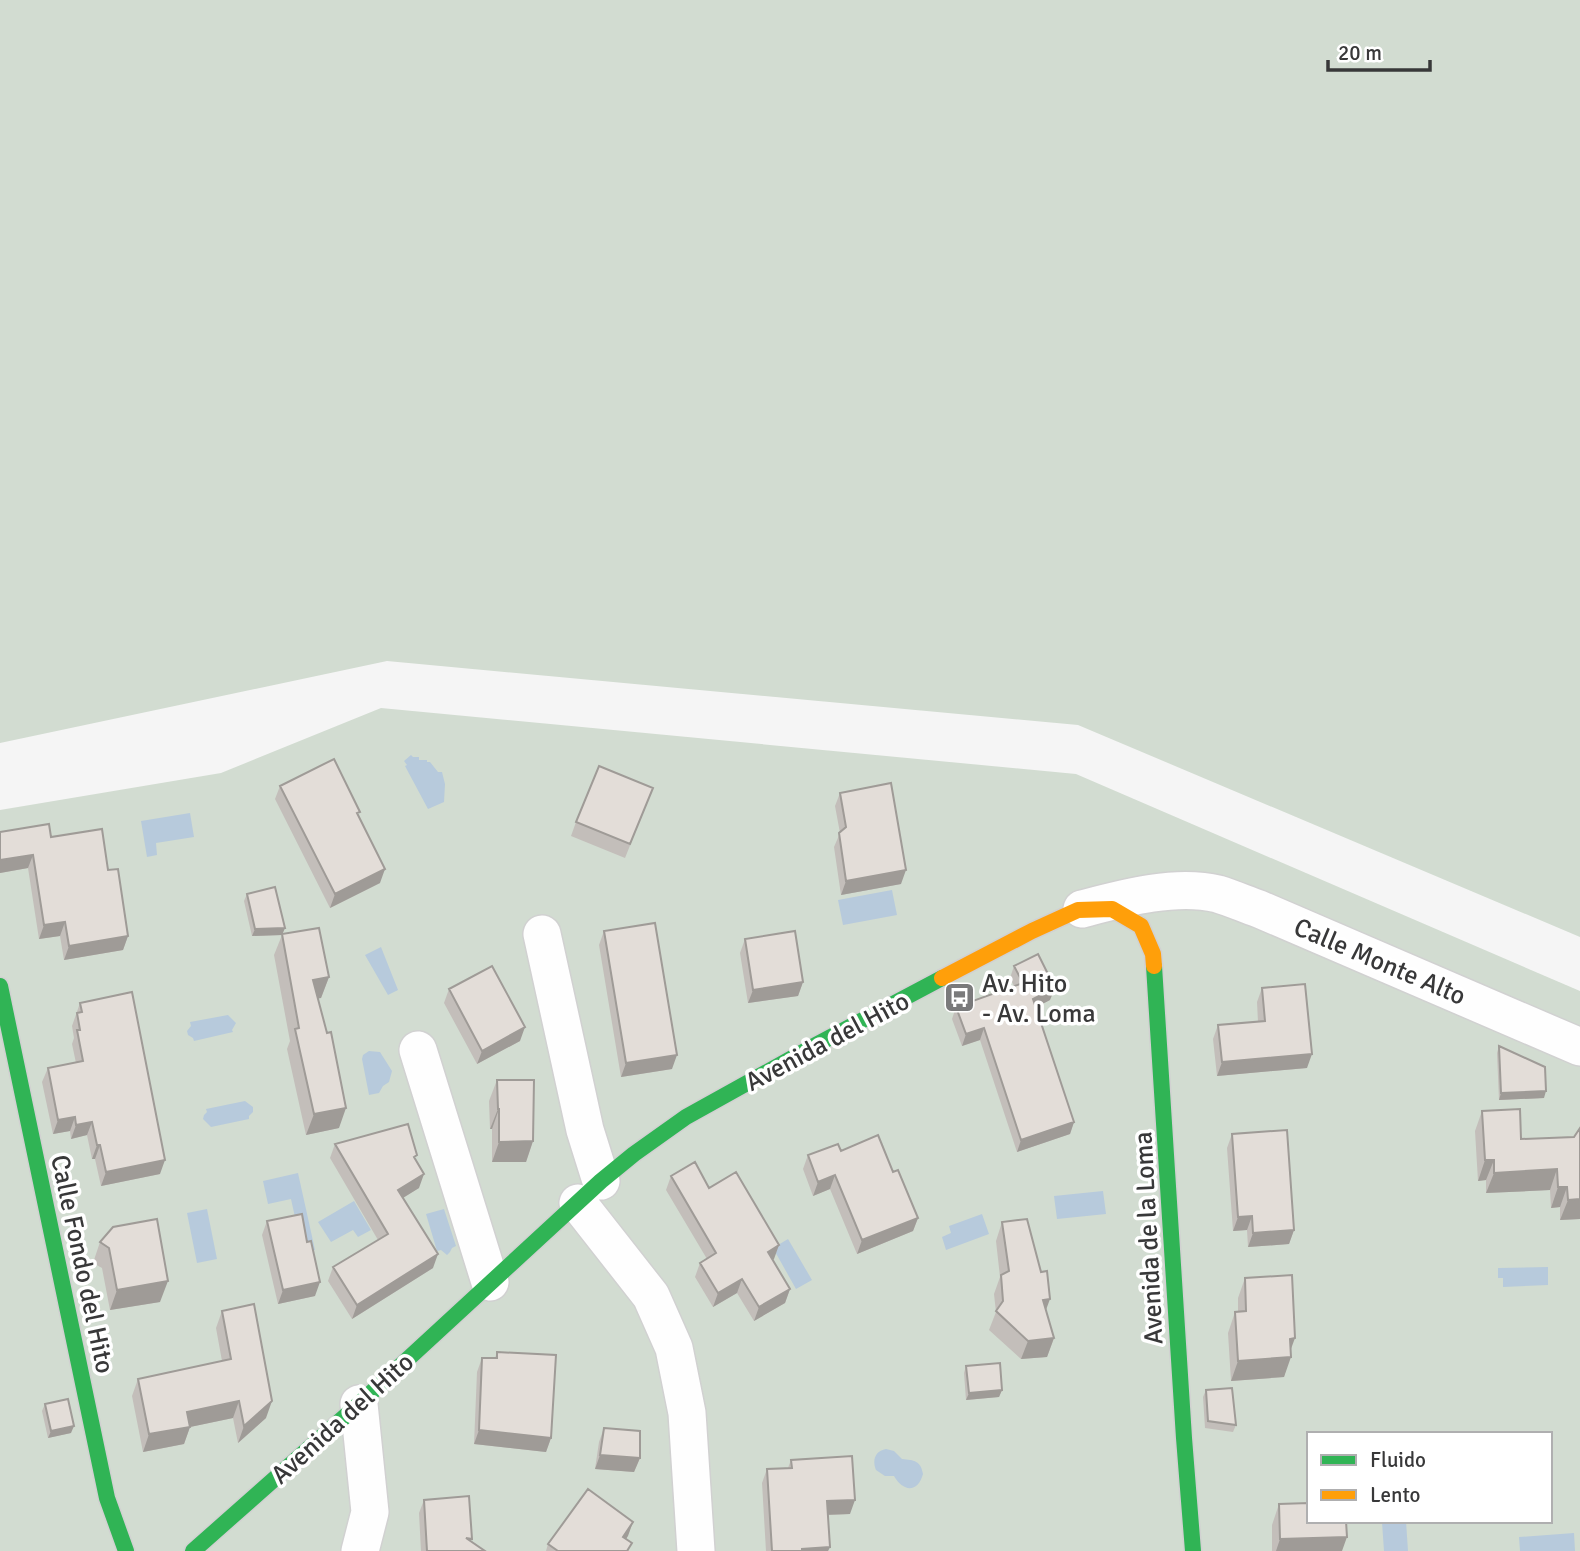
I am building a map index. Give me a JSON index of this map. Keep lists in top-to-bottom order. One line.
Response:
{"streets":{"street":["Calle Monte Alto","Avenida del Hito","Avenida de la Loma","Calle Fondo del Hito"]},"crossings":[["Calle Monte Alto","Avenida del Hito"],["Avenida del Hito","Avenida de la Loma"]],"places":{"bus stop":["Av. Hito - Av. Loma"]},"legend":["Fluido","Lento"],"scale_bar":"20 m"}
